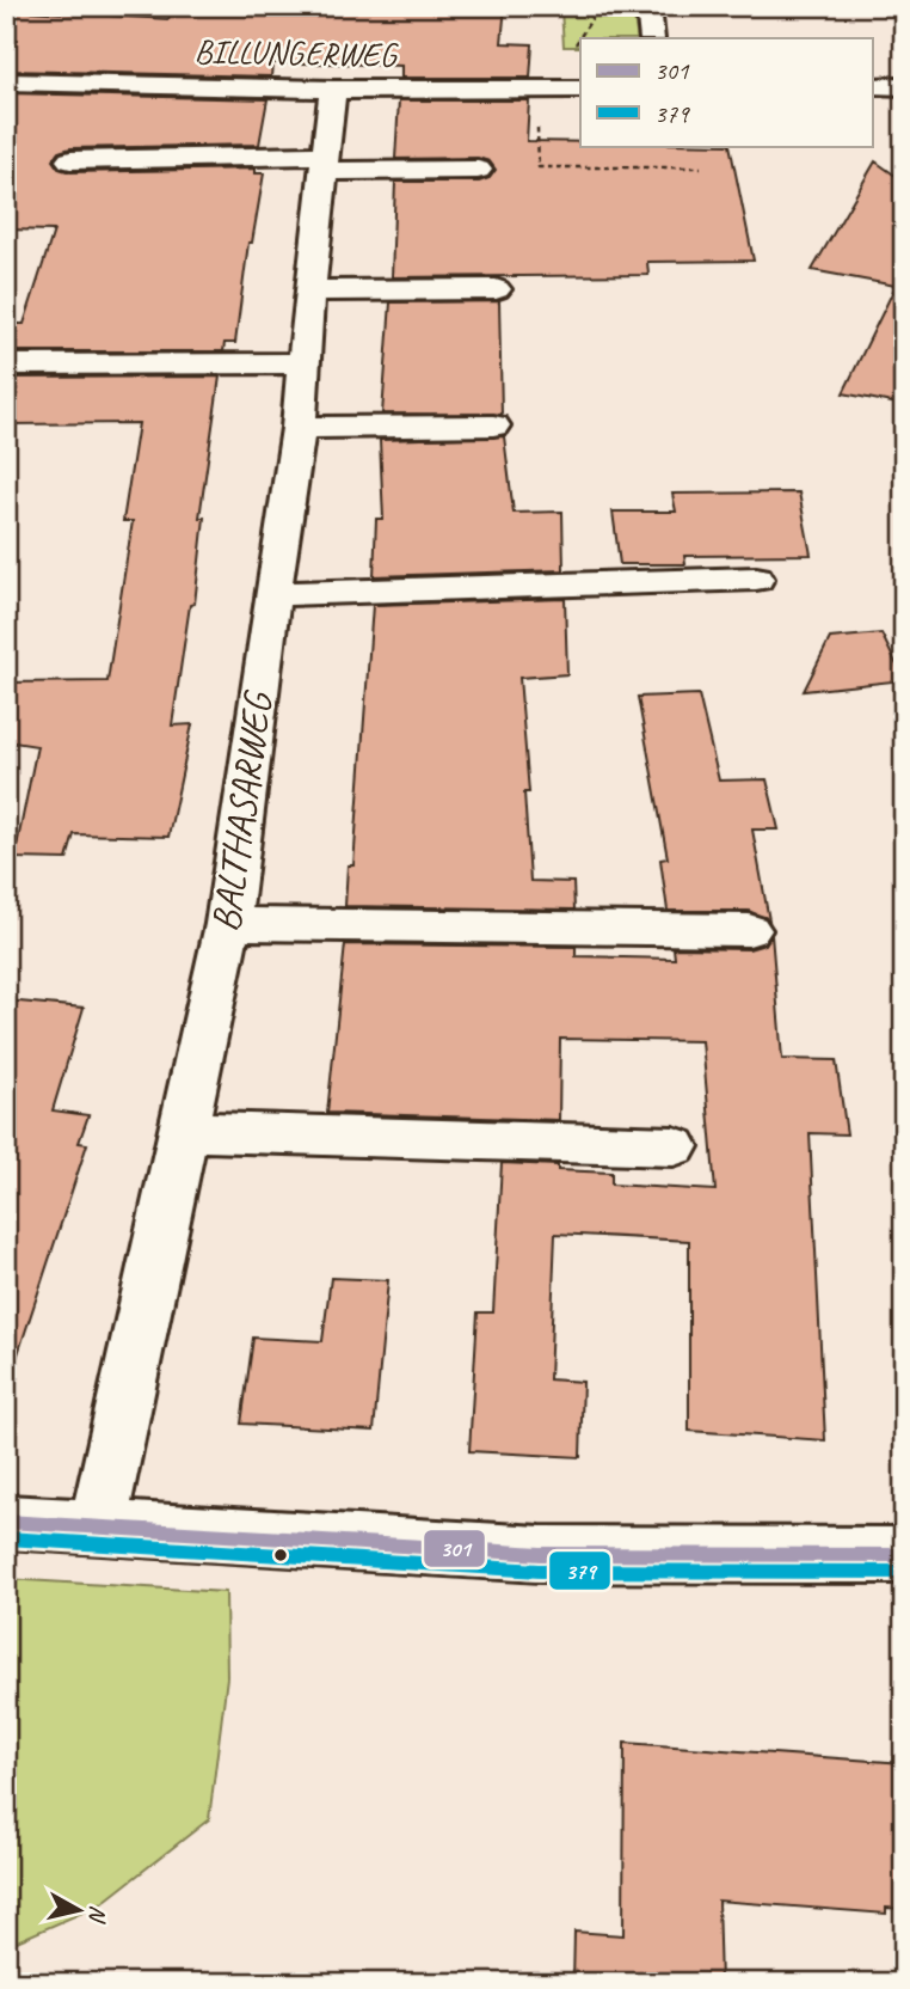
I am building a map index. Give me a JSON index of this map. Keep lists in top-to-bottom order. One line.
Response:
{"streets":{"street":["BILLUNGERWEG","BALTHASARWEG"]},"crossings":[["BILLUNGERWEG","BALTHASARWEG"]],"lines":["transit line 301","transit line 379"],"legend":["301","379"],"north":"right"}
